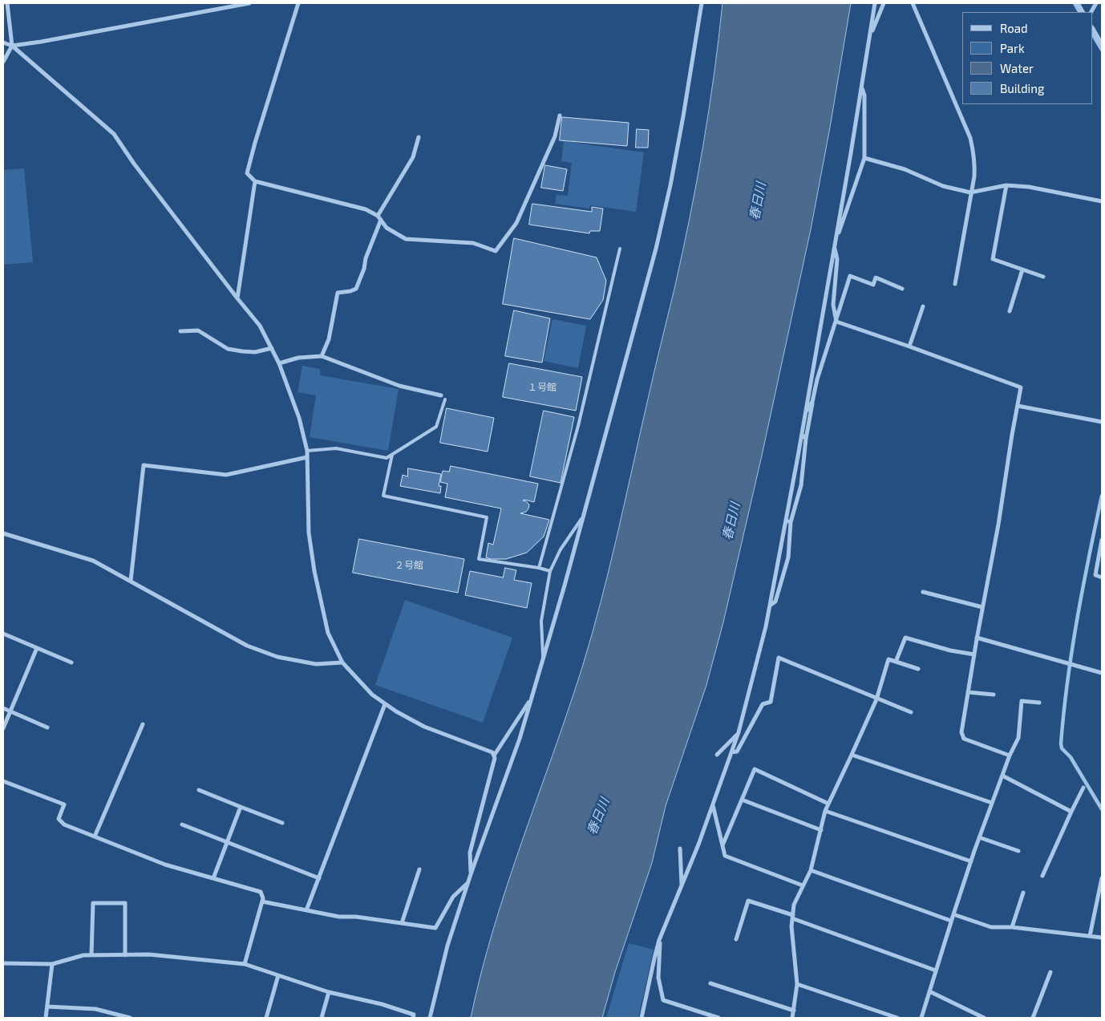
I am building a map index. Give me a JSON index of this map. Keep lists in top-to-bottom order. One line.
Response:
{"water":["春日川"],"house_numbers":["１号館","２号館"],"legend":["Road","Park","Water","Building"]}
